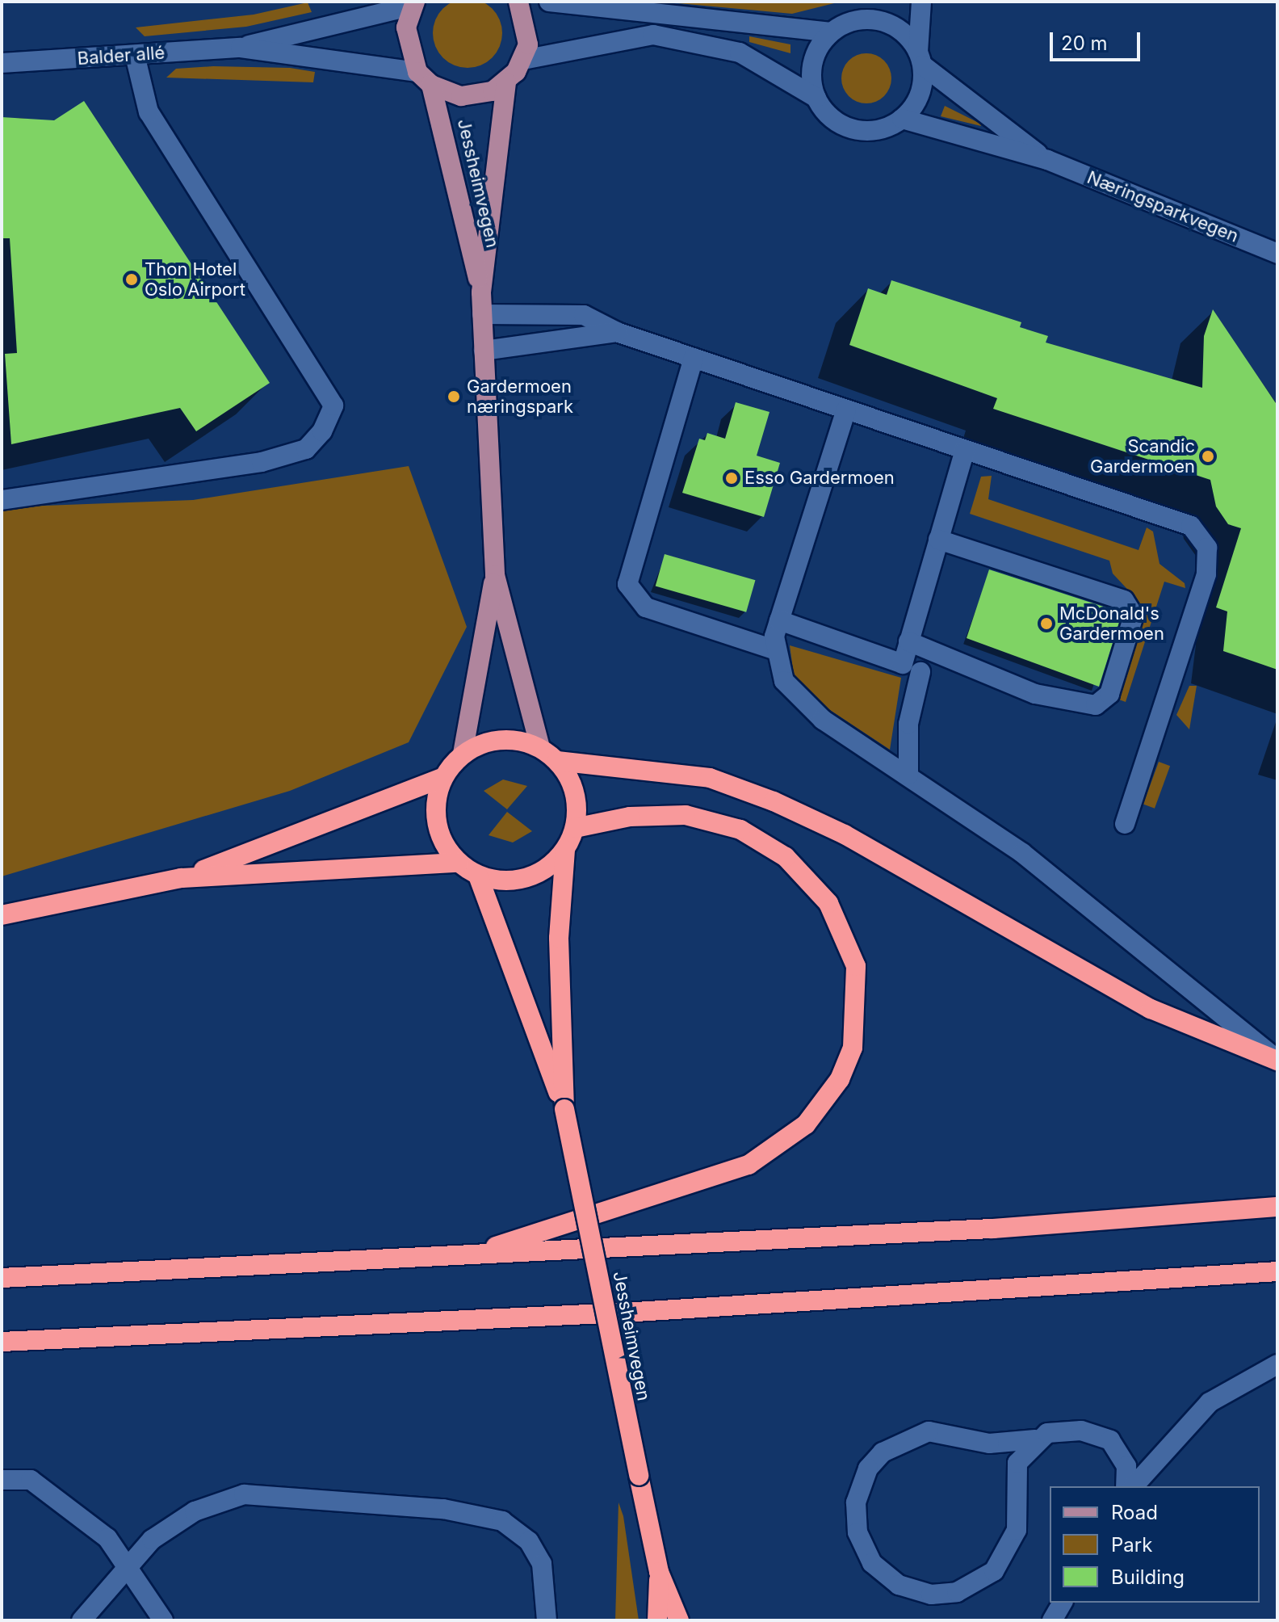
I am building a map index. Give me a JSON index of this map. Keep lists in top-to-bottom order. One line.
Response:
{"streets":{"highway":["Jessheimvegen"],"street":["Balder allé","Næringsparkvegen"]},"crossings":[["Balder allé","Jessheimvegen"]],"places":["Thon Hotel Oslo Airport","Gardermoen næringspark","Scandic Gardermoen","Esso Gardermoen","McDonald's Gardermoen"],"legend":["Road","Park","Building"],"scale_bar":"20 m"}
